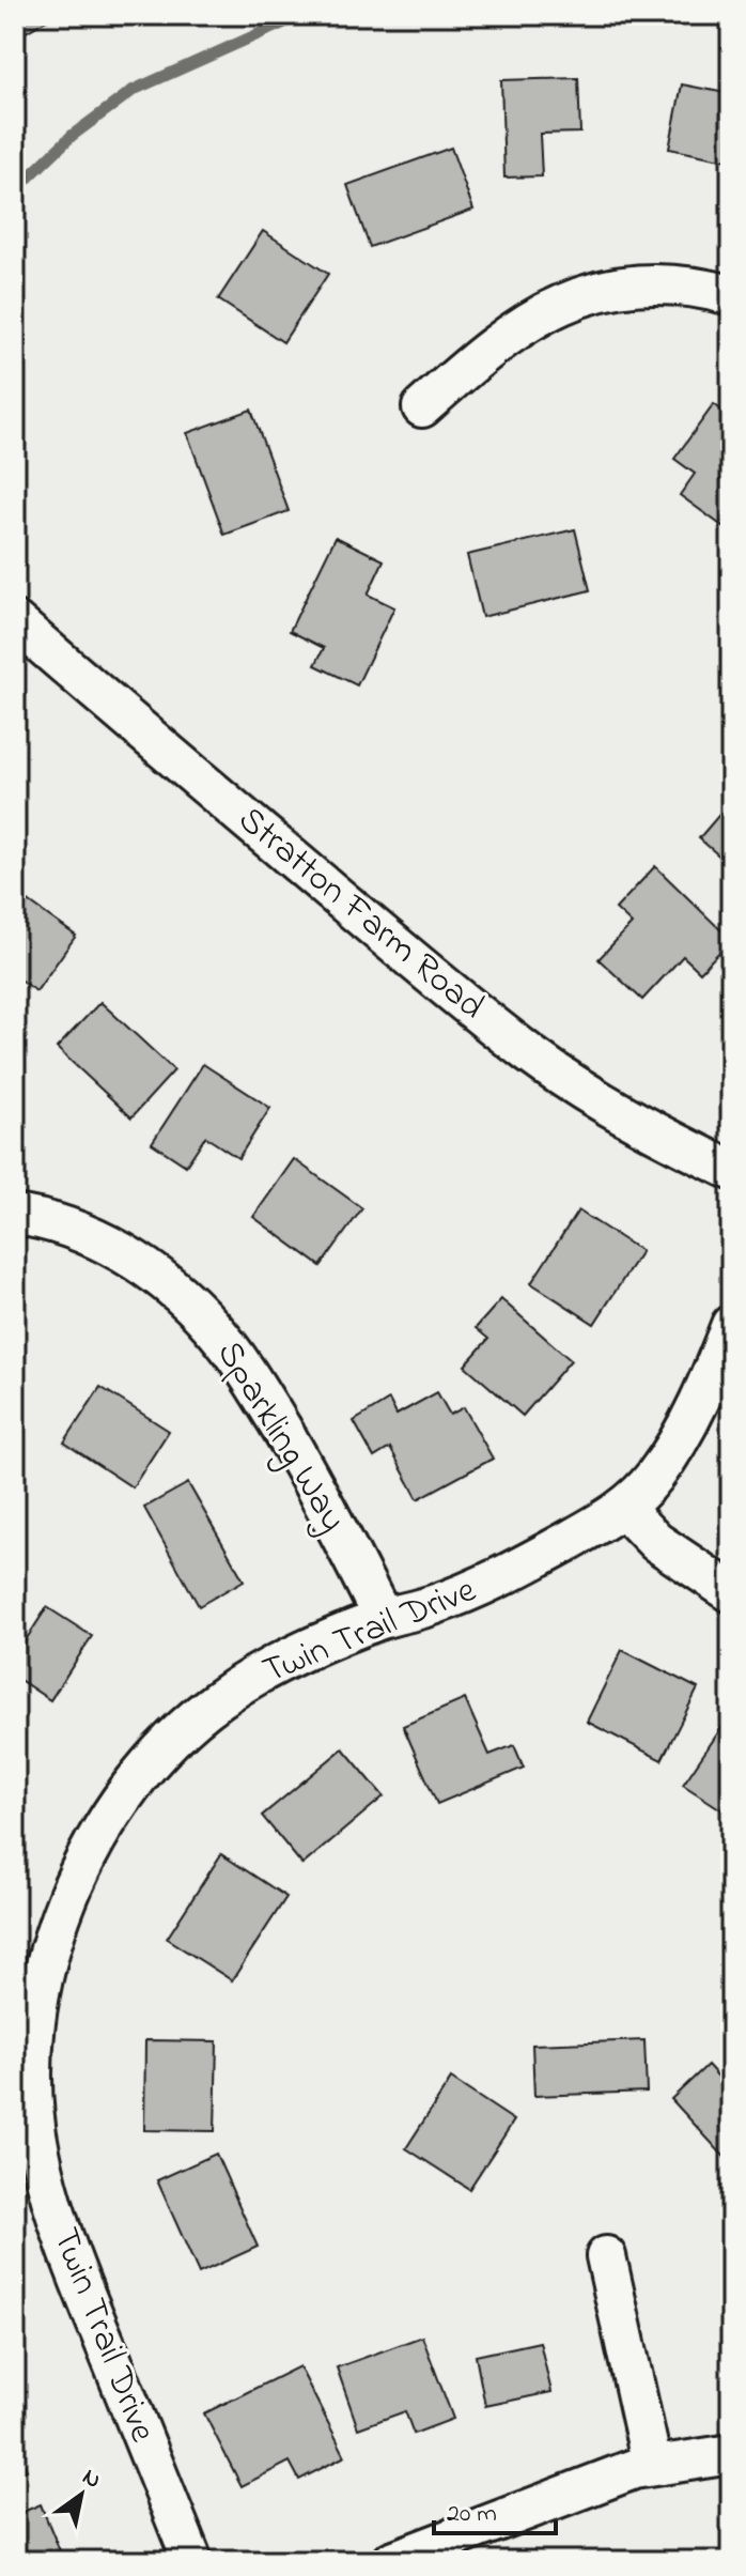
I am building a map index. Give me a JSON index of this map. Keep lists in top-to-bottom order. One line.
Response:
{"streets":{"street":["Stratton Farm Road","Sparkling Way","Twin Trail Drive"]},"crossings":[["Sparkling Way","Twin Trail Drive"]],"scale_bar":"20 m","north":"top right"}
